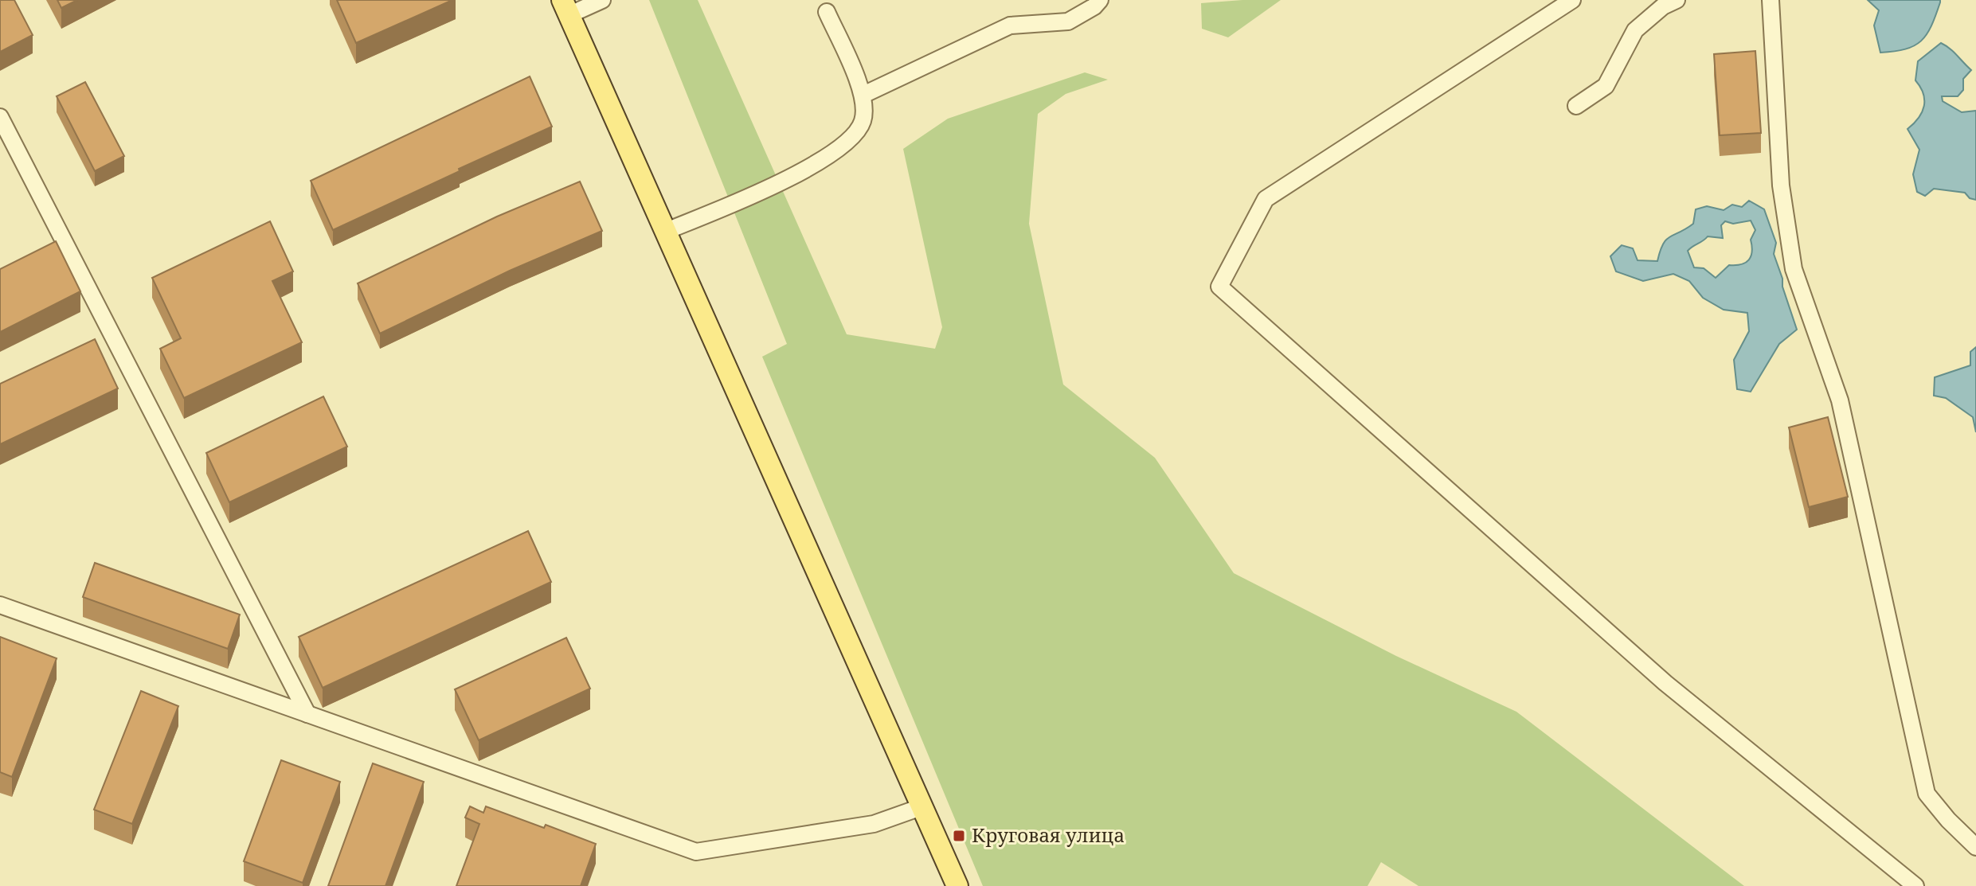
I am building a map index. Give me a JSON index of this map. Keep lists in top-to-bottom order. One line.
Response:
{"places":{"transit":["Круговая улица"]}}
